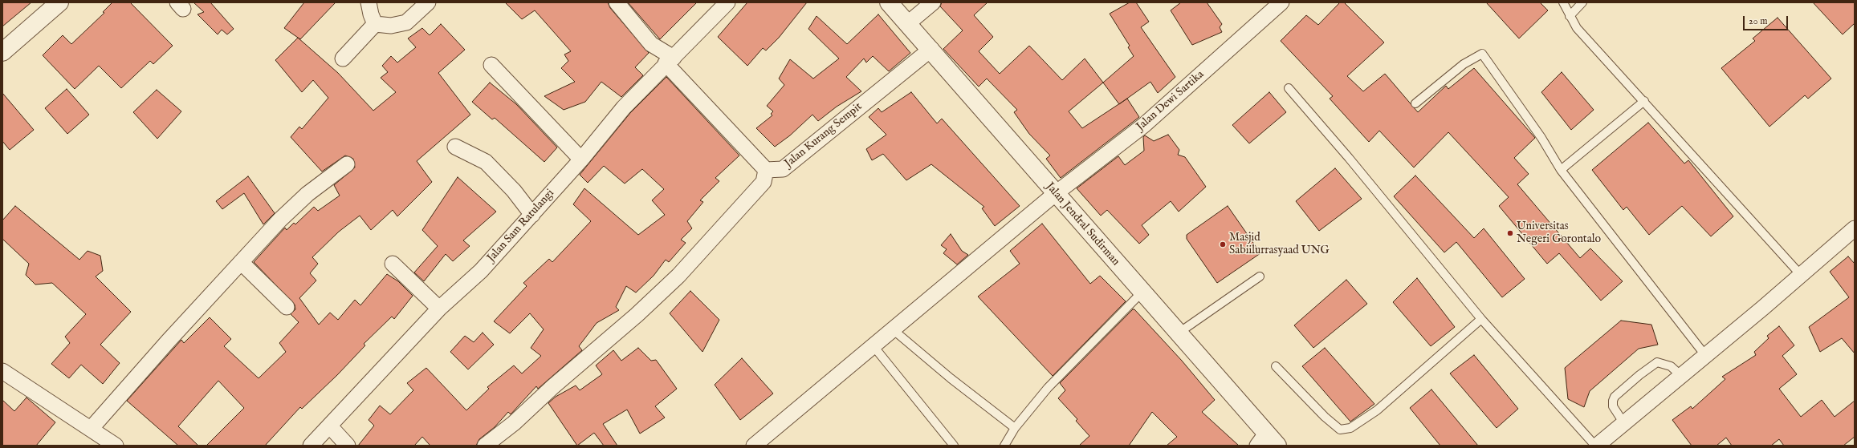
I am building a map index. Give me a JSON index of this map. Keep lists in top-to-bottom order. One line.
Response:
{"streets":{"street":["Jalan Dewi Sartika","Jalan Kurang Sempit","Jalan Jendral Sudirman","Jalan Sam Ratulangi"]},"crossings":[["Jalan Dewi Sartika","Jalan Jendral Sudirman"],["Jalan Kurang Sempit","Jalan Jendral Sudirman"]],"places":["Universitas Negeri Gorontalo","Masjid Sabiilurrasyaad UNG"],"scale_bar":"20 m"}
